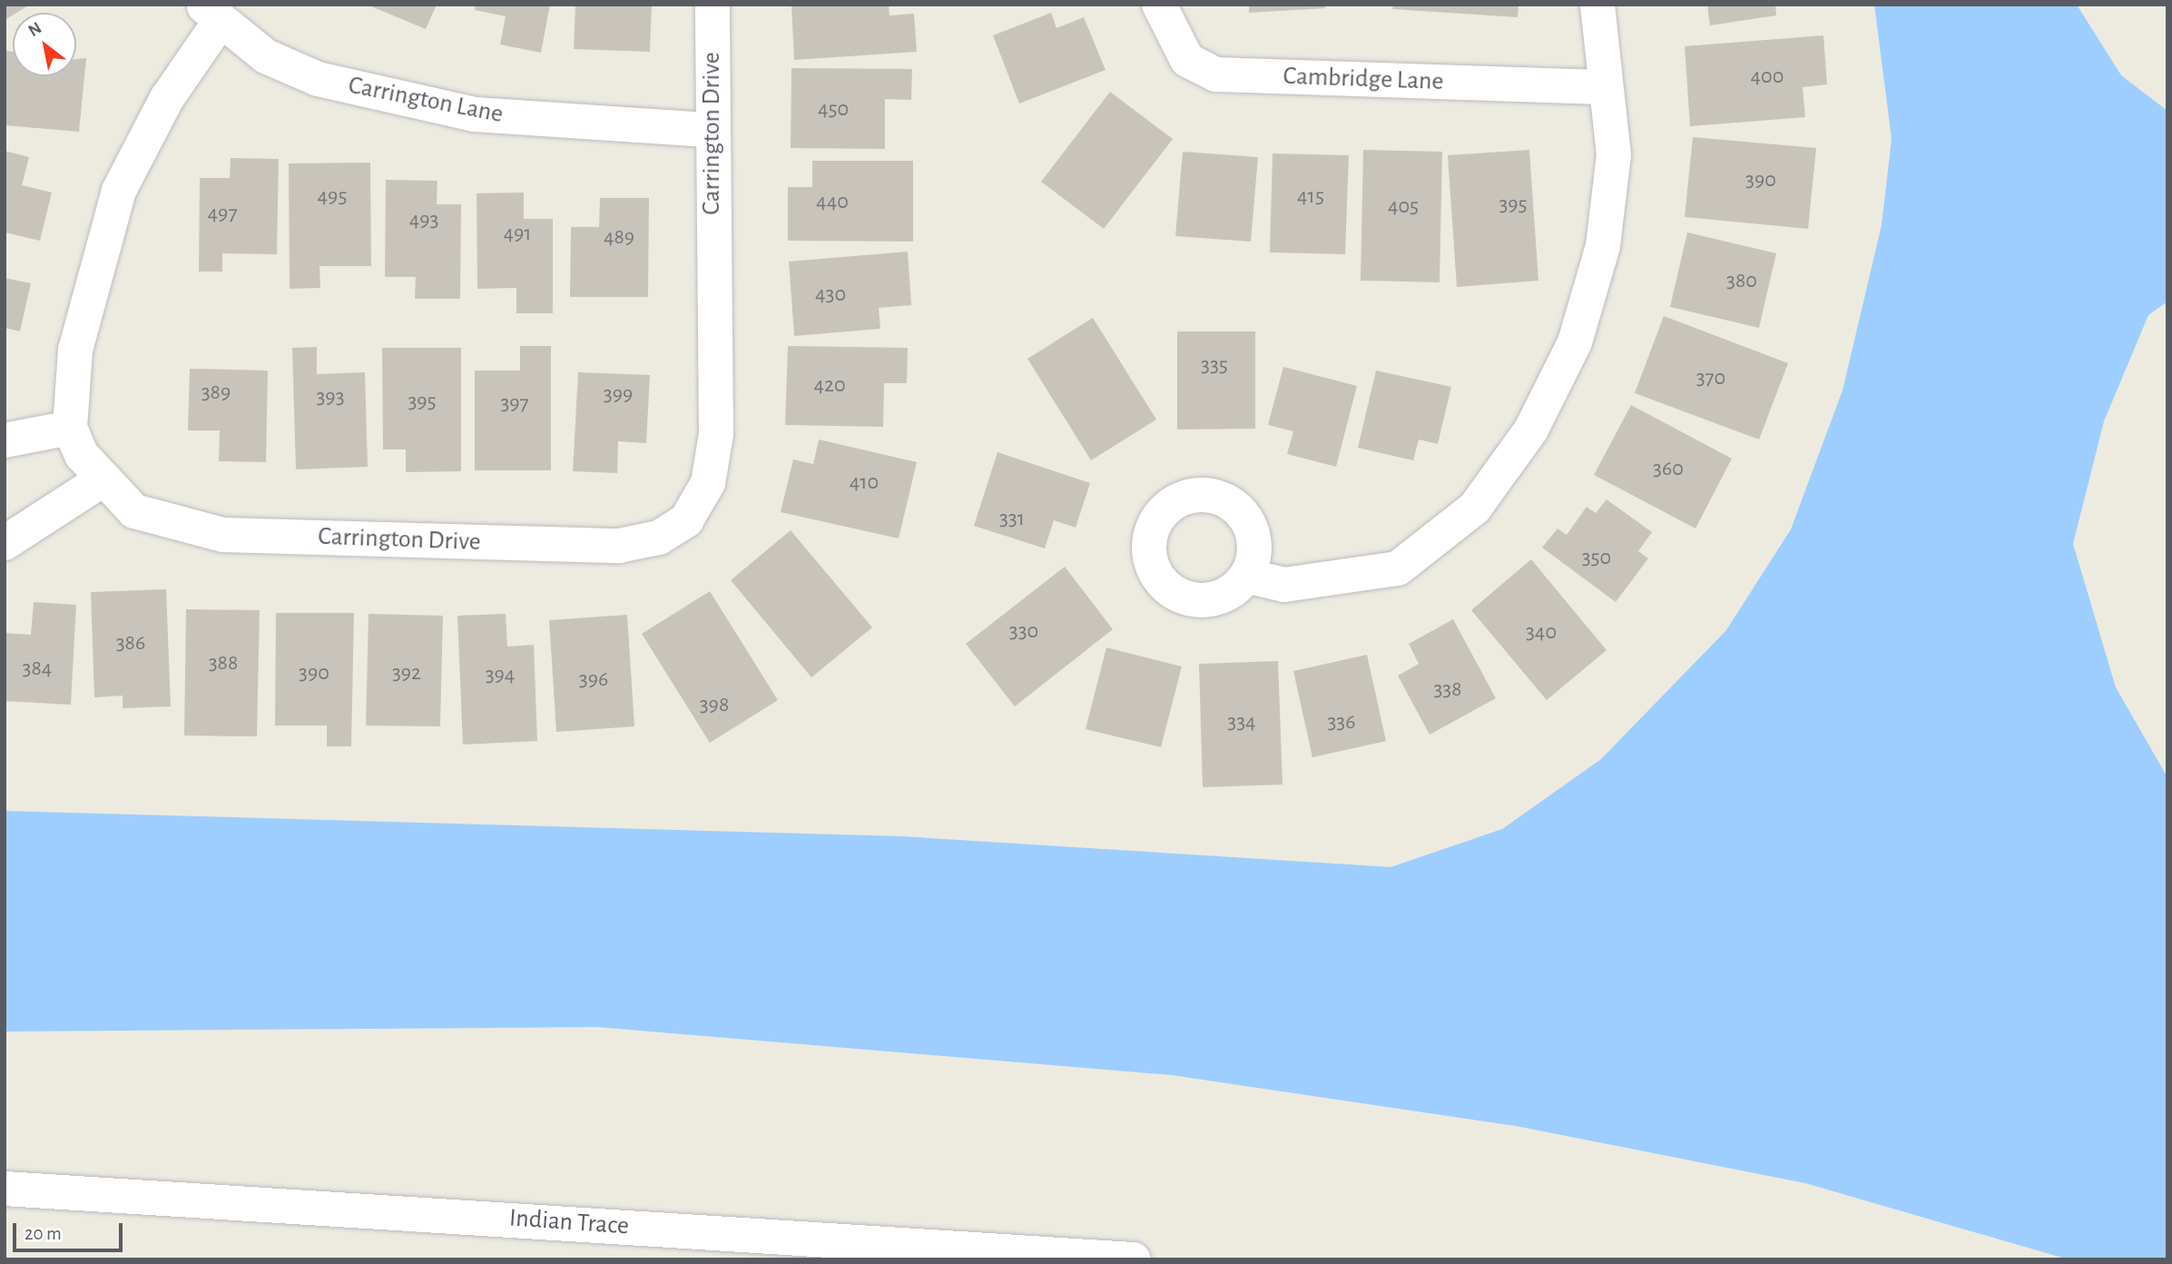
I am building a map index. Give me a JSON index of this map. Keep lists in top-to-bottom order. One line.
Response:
{"streets":{"street":["Cambridge Lane","Carrington Lane","Carrington Drive","Indian Trace"]},"crossings":[["Carrington Lane","Carrington Drive"]],"house_numbers":["400","450","390","495","415","440","395","405","497","493","491","489","380","430","335","370","420","389","399","393","395","397","360","410","331","350","330","340","386","388","384","390","392","394","396","338","398","334","336"],"scale_bar":"20 m","north":"top left"}
